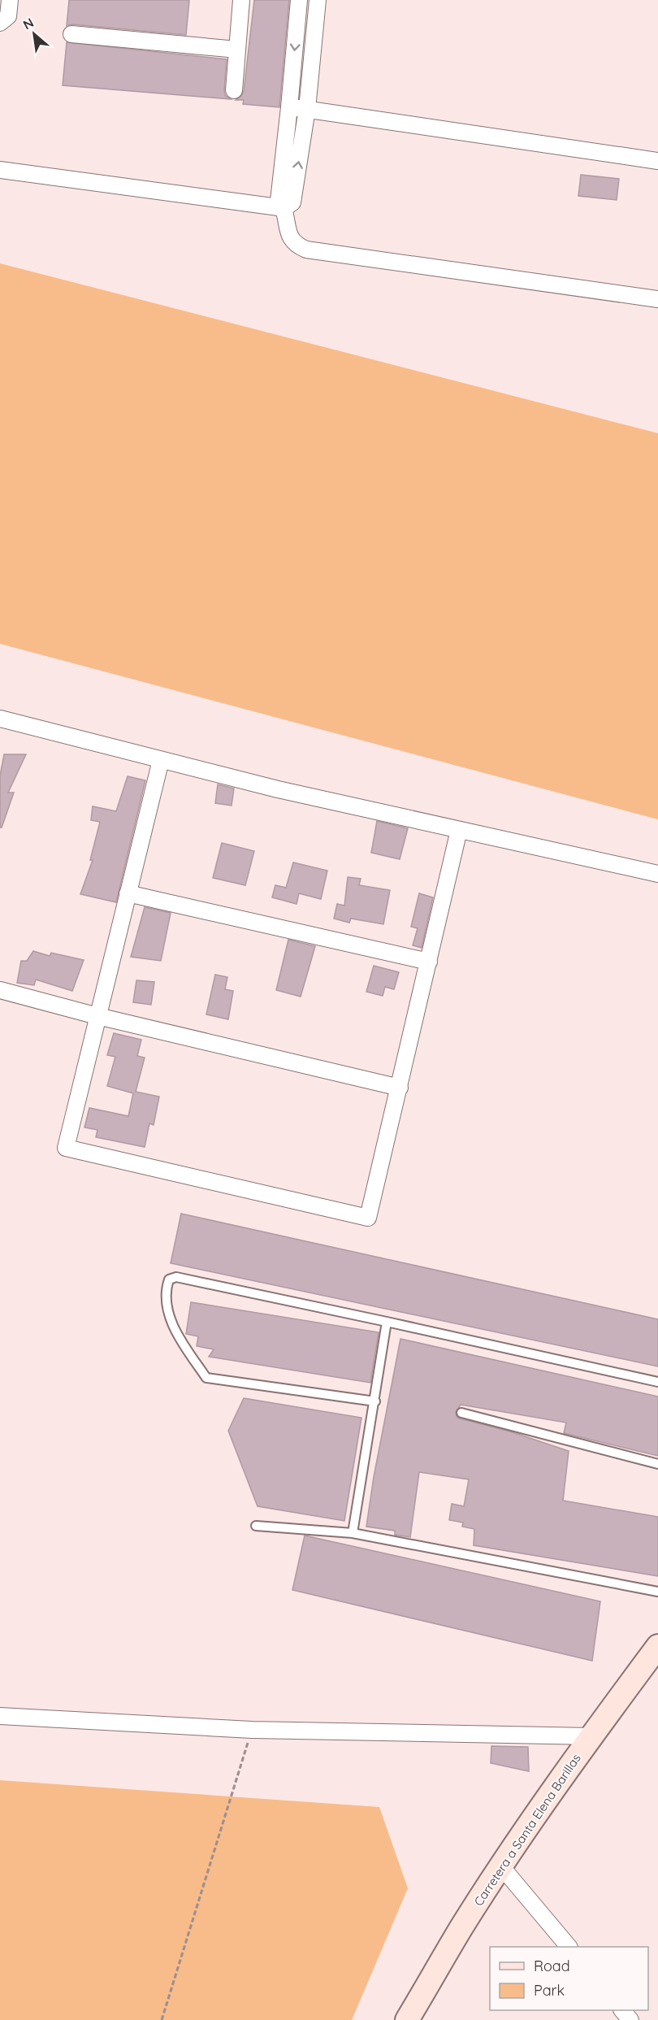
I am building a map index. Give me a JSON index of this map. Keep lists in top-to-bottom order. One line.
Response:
{"streets":{"main road":["Carretera a Santa Elena Barillas"]},"legend":["Road","Park"],"north":"top left"}
